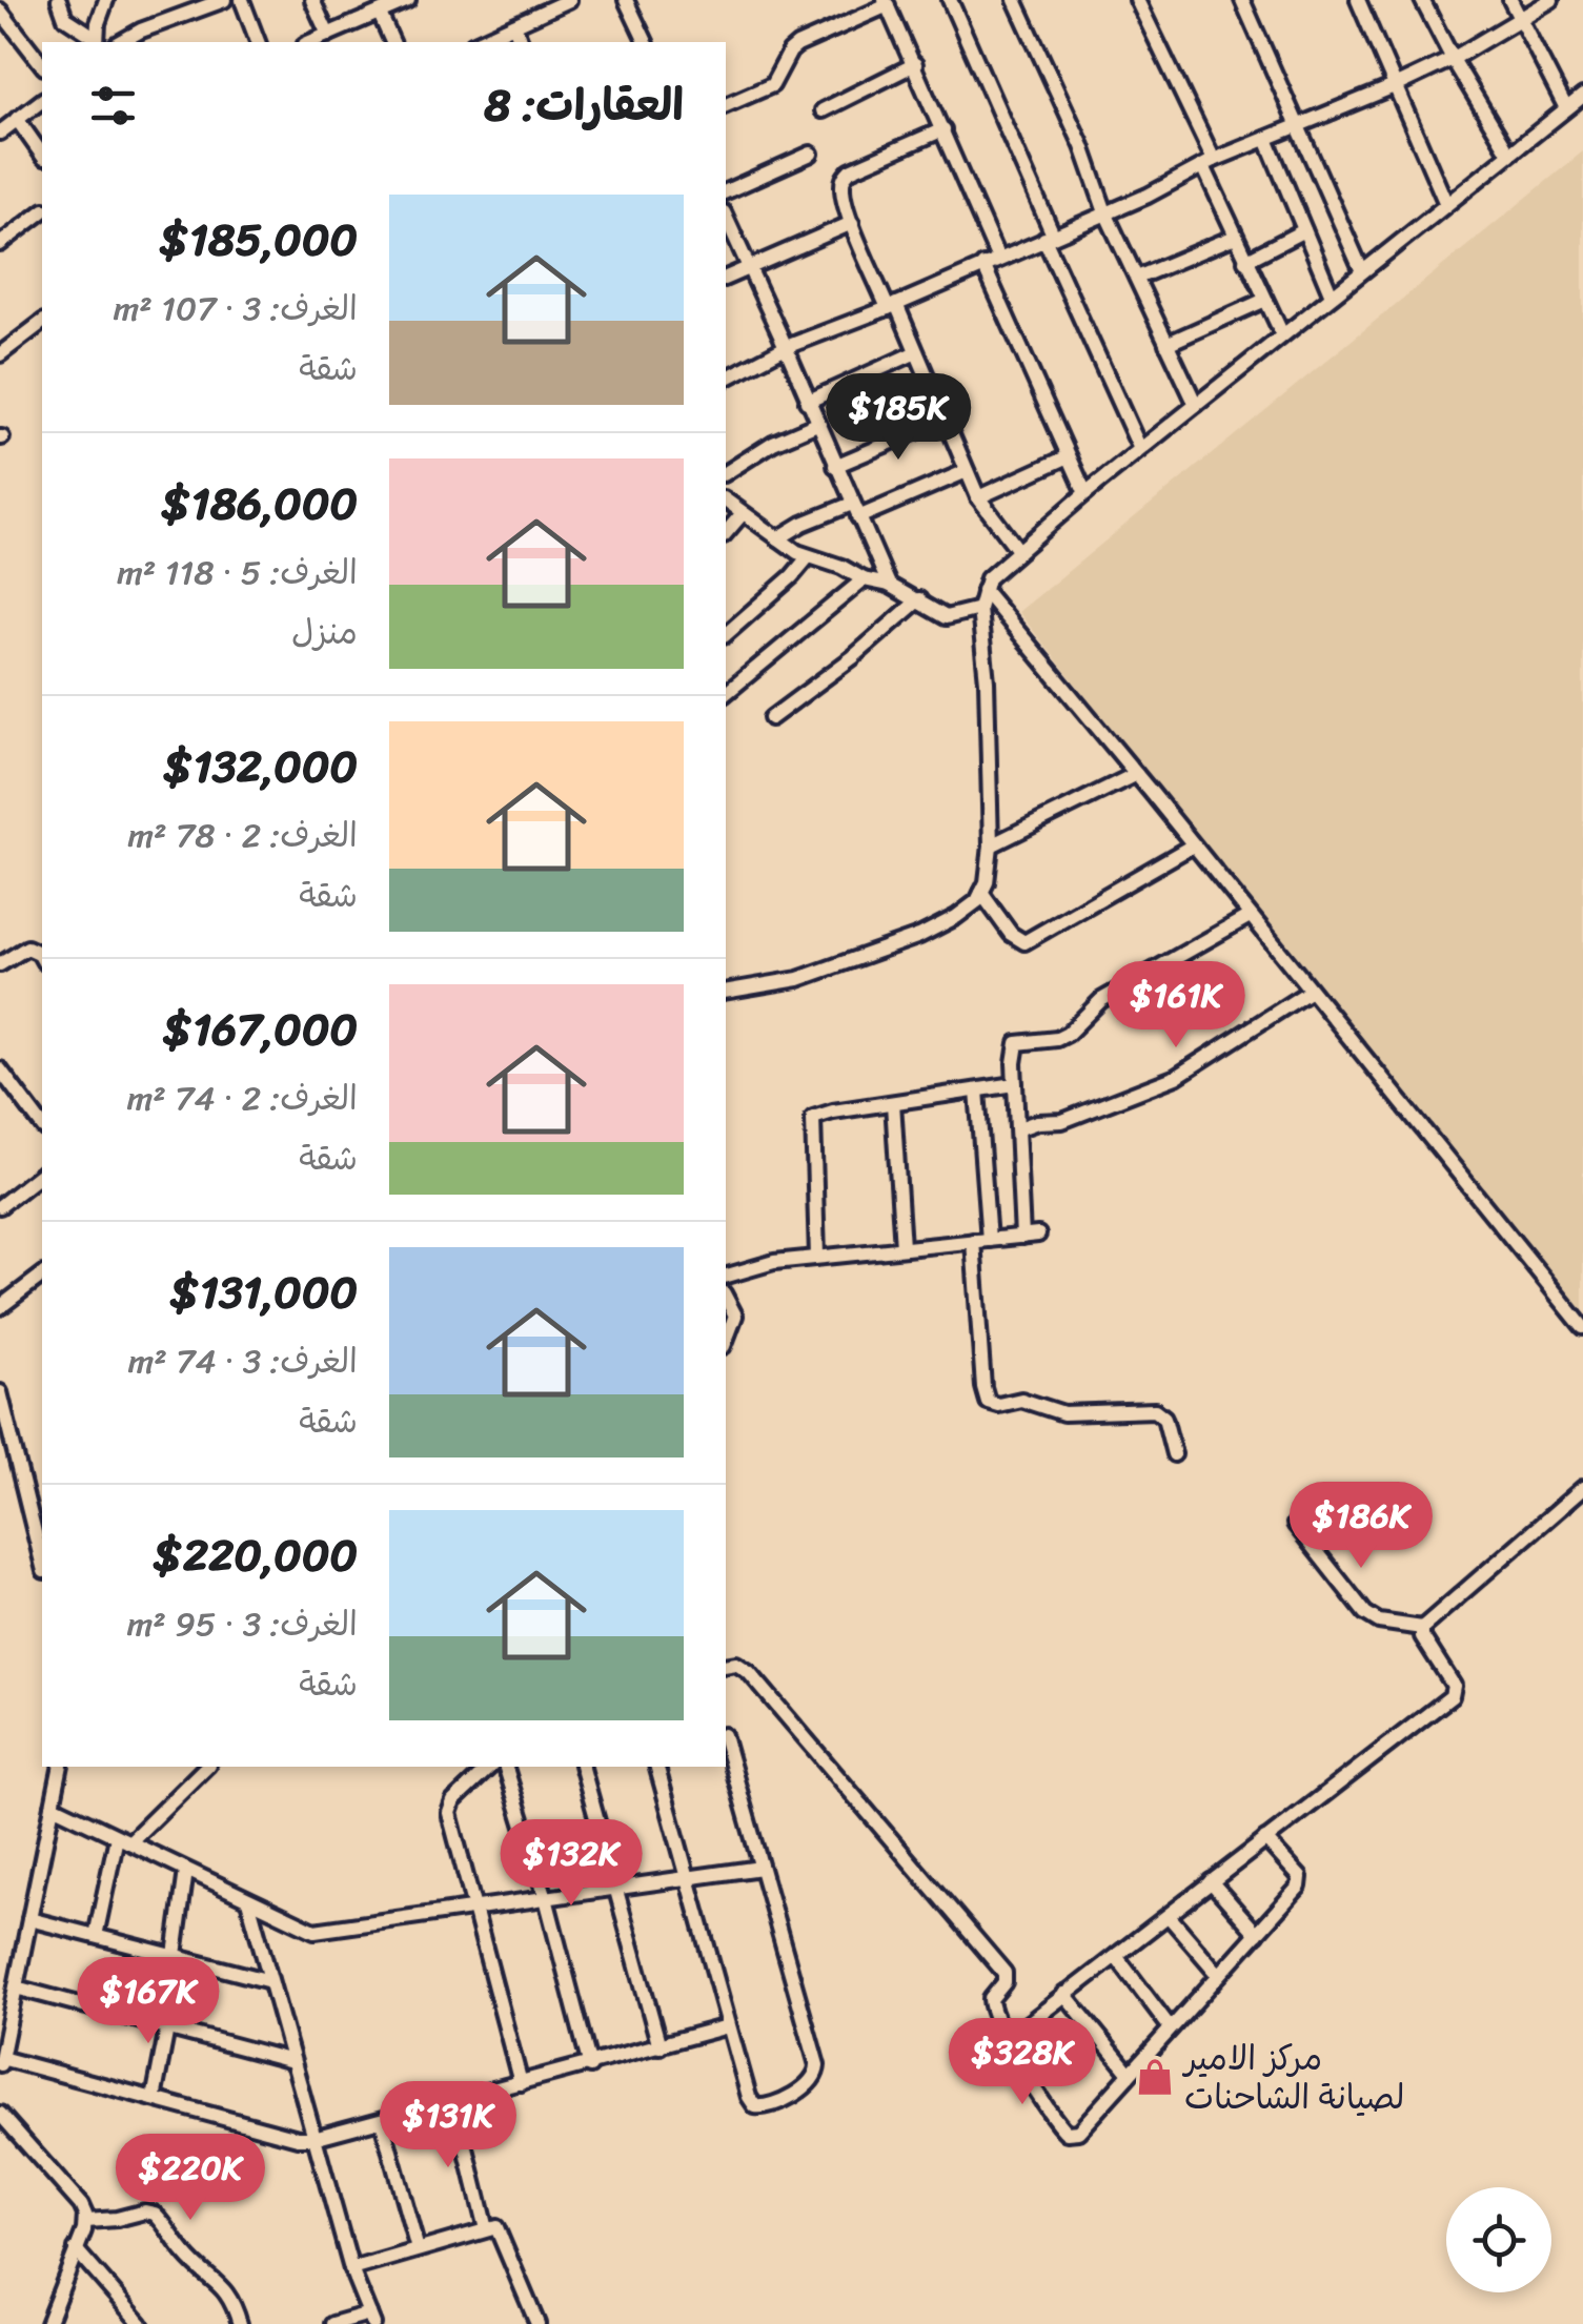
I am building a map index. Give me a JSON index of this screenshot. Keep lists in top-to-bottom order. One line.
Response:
{"places":{"shop":["مركز الامير لصيانة الشاحنات"]},"page":{"heading":"العقارات: 8","list":[{"name":"$185,000","note":"الغرف: 3 · 107 m² · شقة"},{"name":"$186,000","note":"الغرف: 5 · 118 m² · منزل"},{"name":"$132,000","note":"الغرف: 2 · 78 m² · شقة"},{"name":"$167,000","note":"الغرف: 2 · 74 m² · شقة"},{"name":"$131,000","note":"الغرف: 3 · 74 m² · شقة"},{"name":"$220,000","note":"الغرف: 3 · 95 m² · شقة"}],"price":["$185K","$161K","$186K","$132K","$167K","$328K","$131K","$220K"]}}
